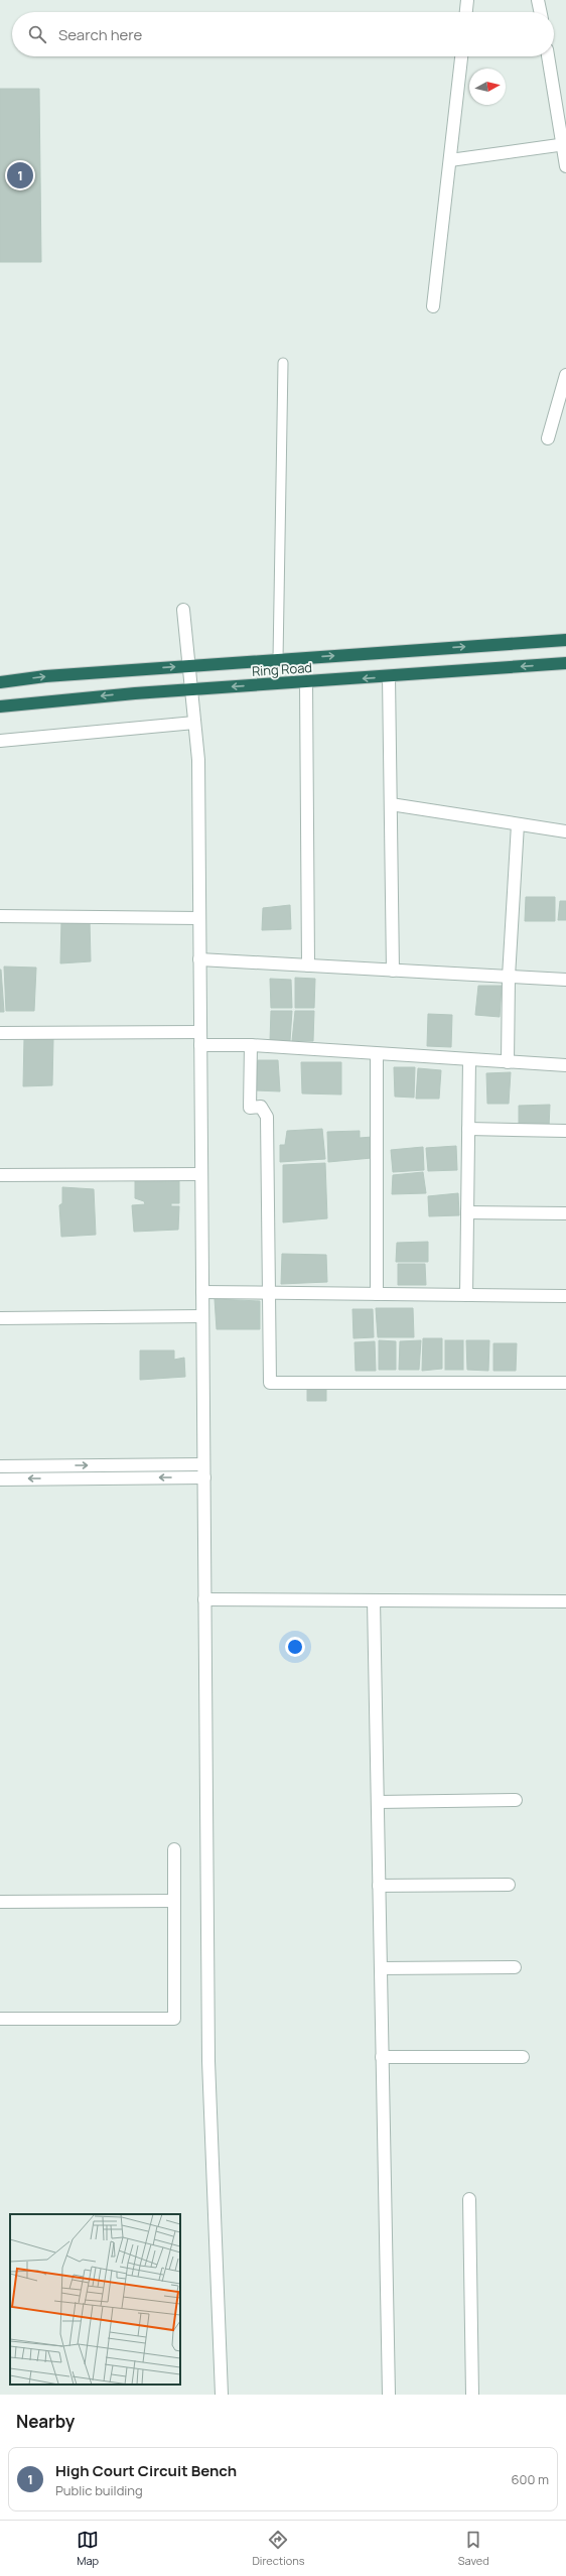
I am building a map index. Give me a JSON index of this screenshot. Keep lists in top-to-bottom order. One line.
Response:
{"streets":{"highway":["Ring Road"]},"north":"right","page":{"search":"Search here","pins":"1","heading":"Nearby","list":[{"mark":"1","name":"High Court Circuit Bench","note":"Public building","value":"600 m"}],"nav":["Map","Directions","Saved"]}}
